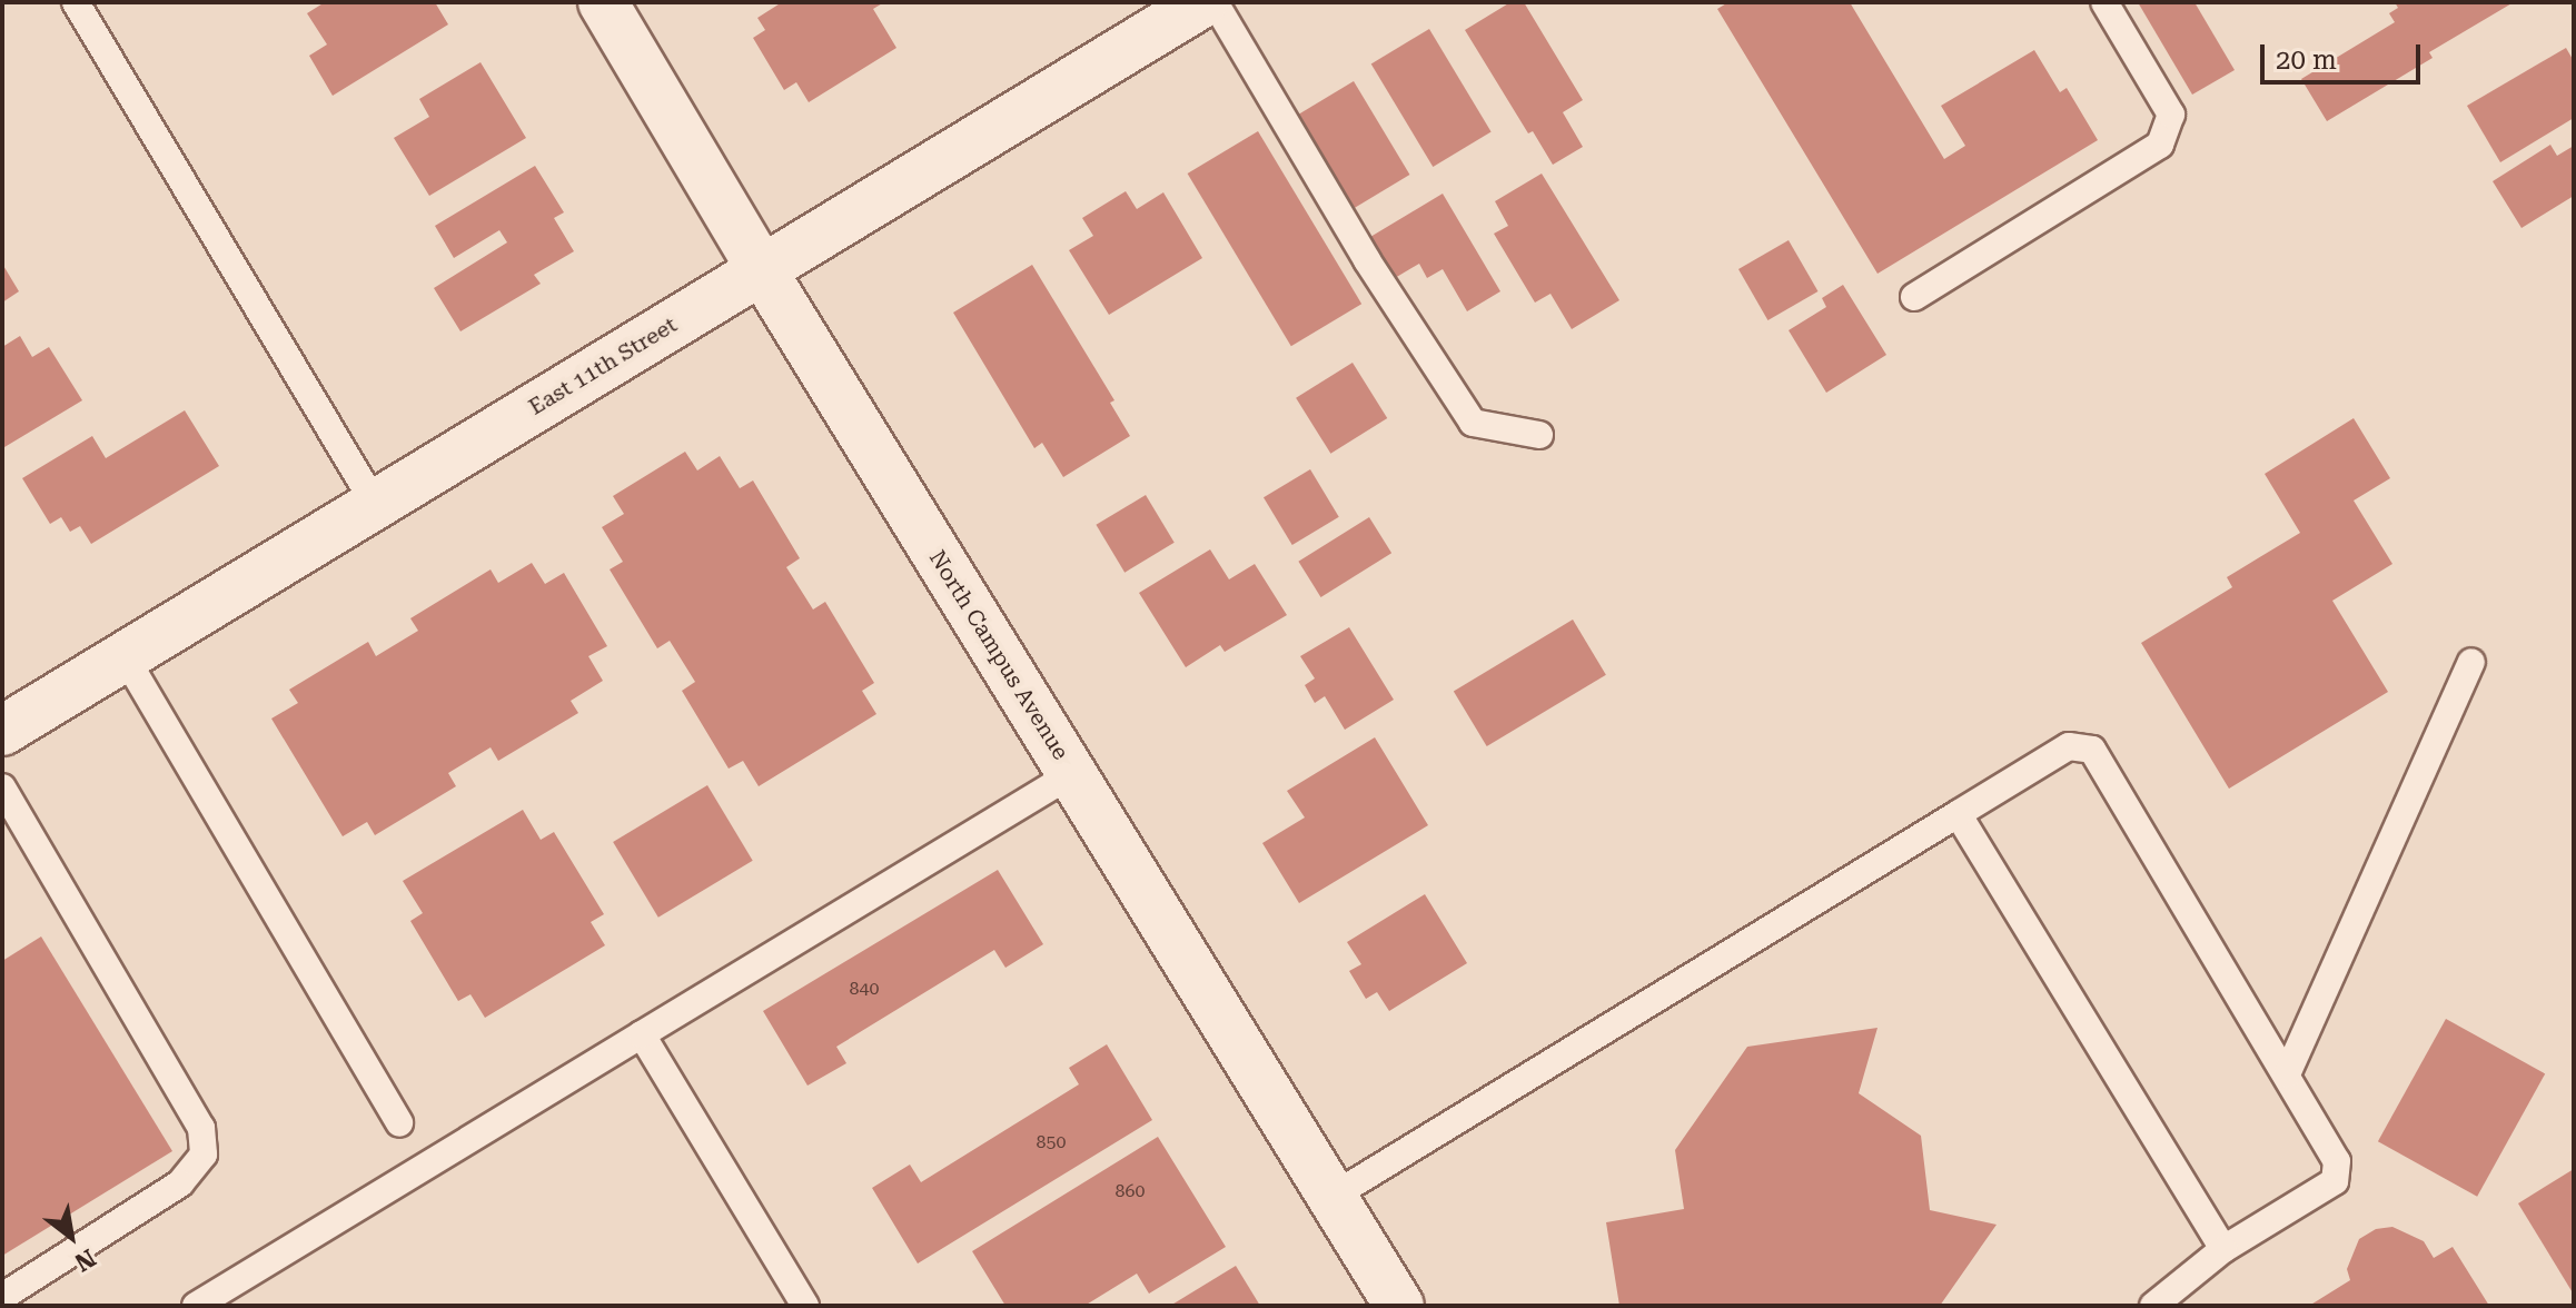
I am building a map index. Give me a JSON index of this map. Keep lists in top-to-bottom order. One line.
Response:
{"streets":{"street":["East 11th Street","North Campus Avenue"]},"crossings":[["East 11th Street","North Campus Avenue"]],"house_numbers":["840","850","860"],"scale_bar":"20 m","north":"bottom right"}
